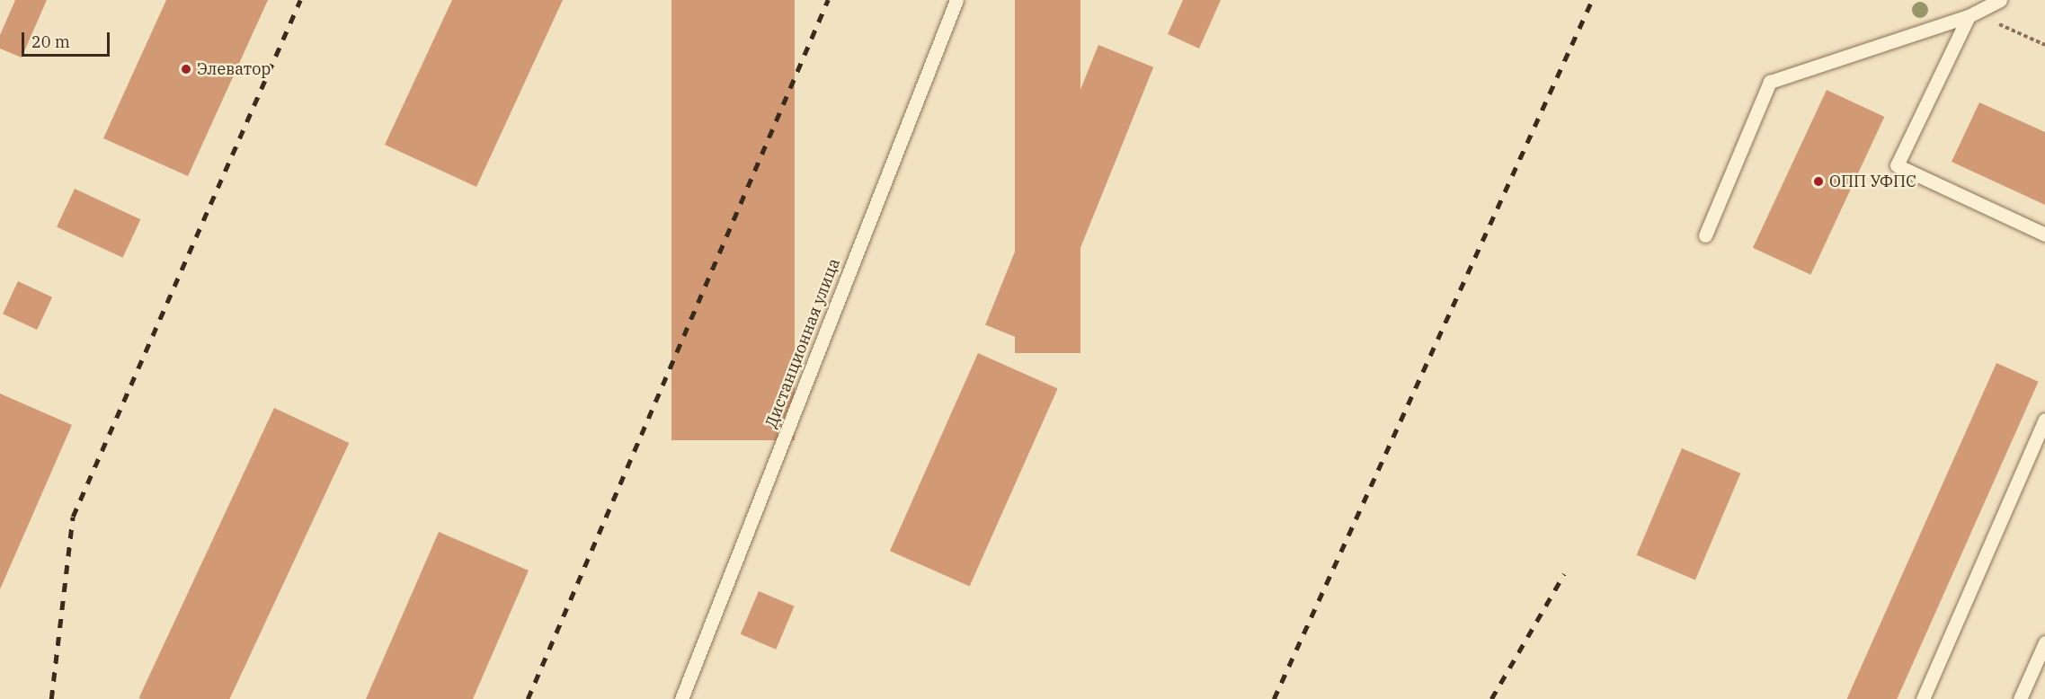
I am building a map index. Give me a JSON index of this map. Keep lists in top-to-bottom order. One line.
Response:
{"streets":{"lane":["Дистанционная улица"]},"places":["Элеватор","ОПП УФПС"],"scale_bar":"20 m"}
